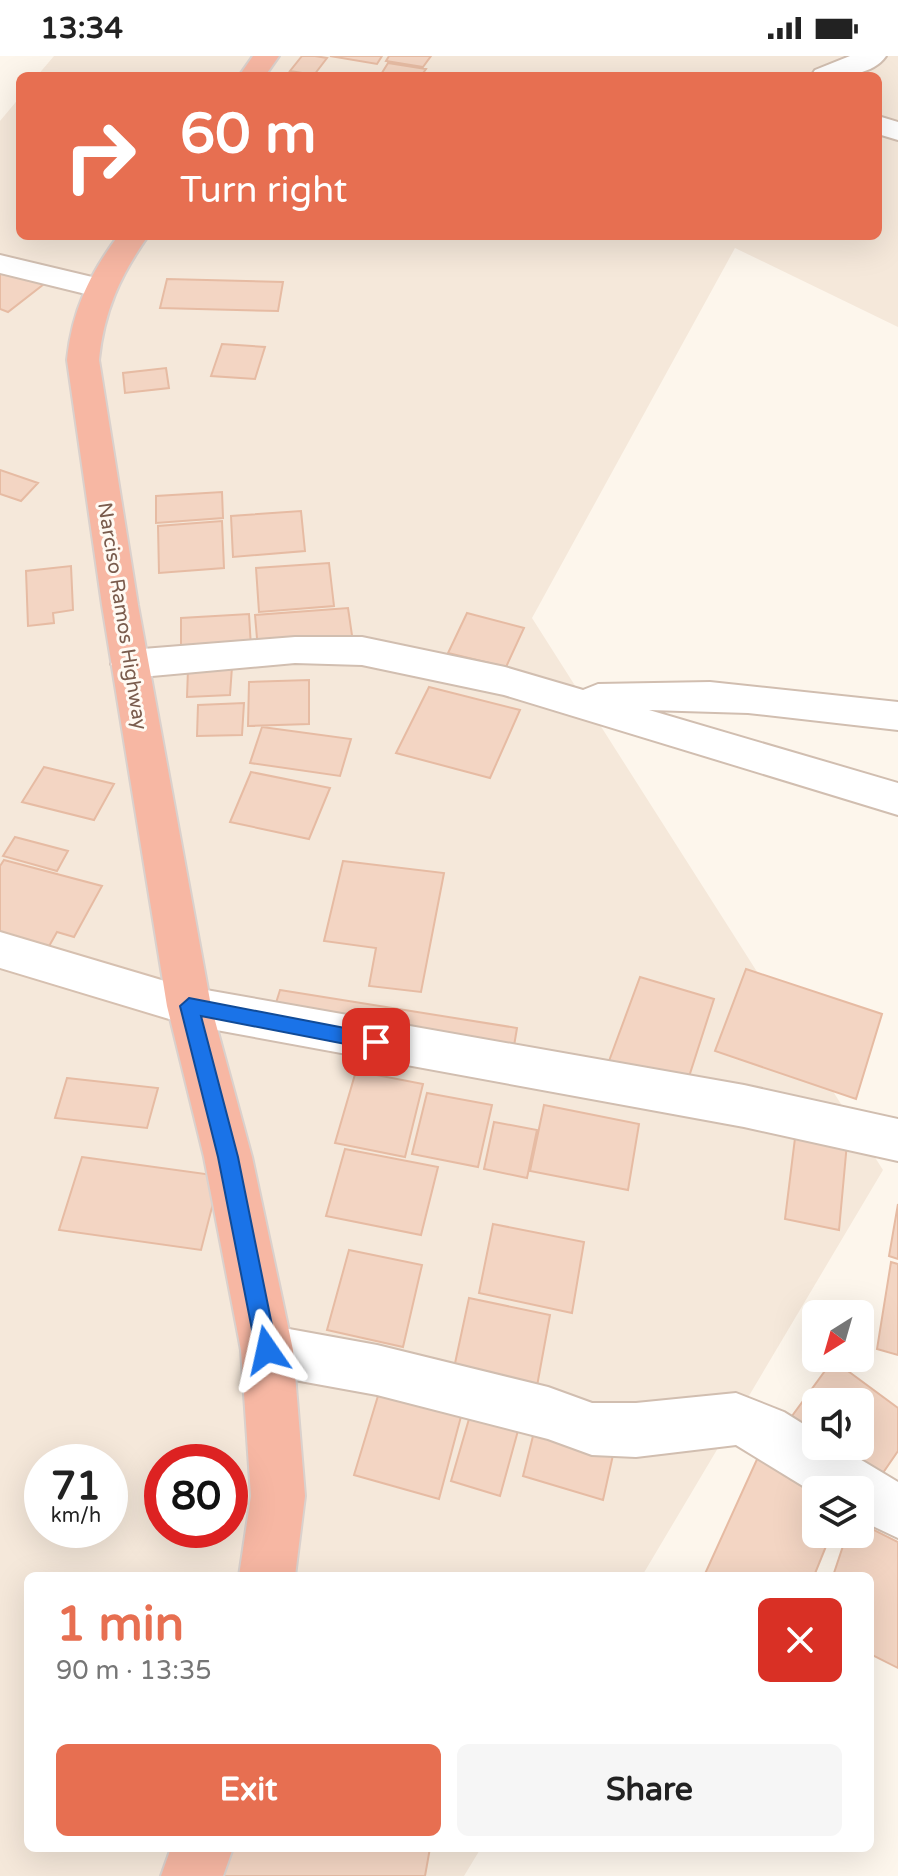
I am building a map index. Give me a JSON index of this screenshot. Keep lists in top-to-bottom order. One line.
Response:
{"streets":{"highway":["Narciso Ramos Highway"]},"north":"bottom left","page":{"status":"13:34","turn":["60 m","Turn right"],"speed":"71 km/h","limit":"80","heading":["1 min","90 m · 13:35"],"buttons":["Exit","Share"]}}
